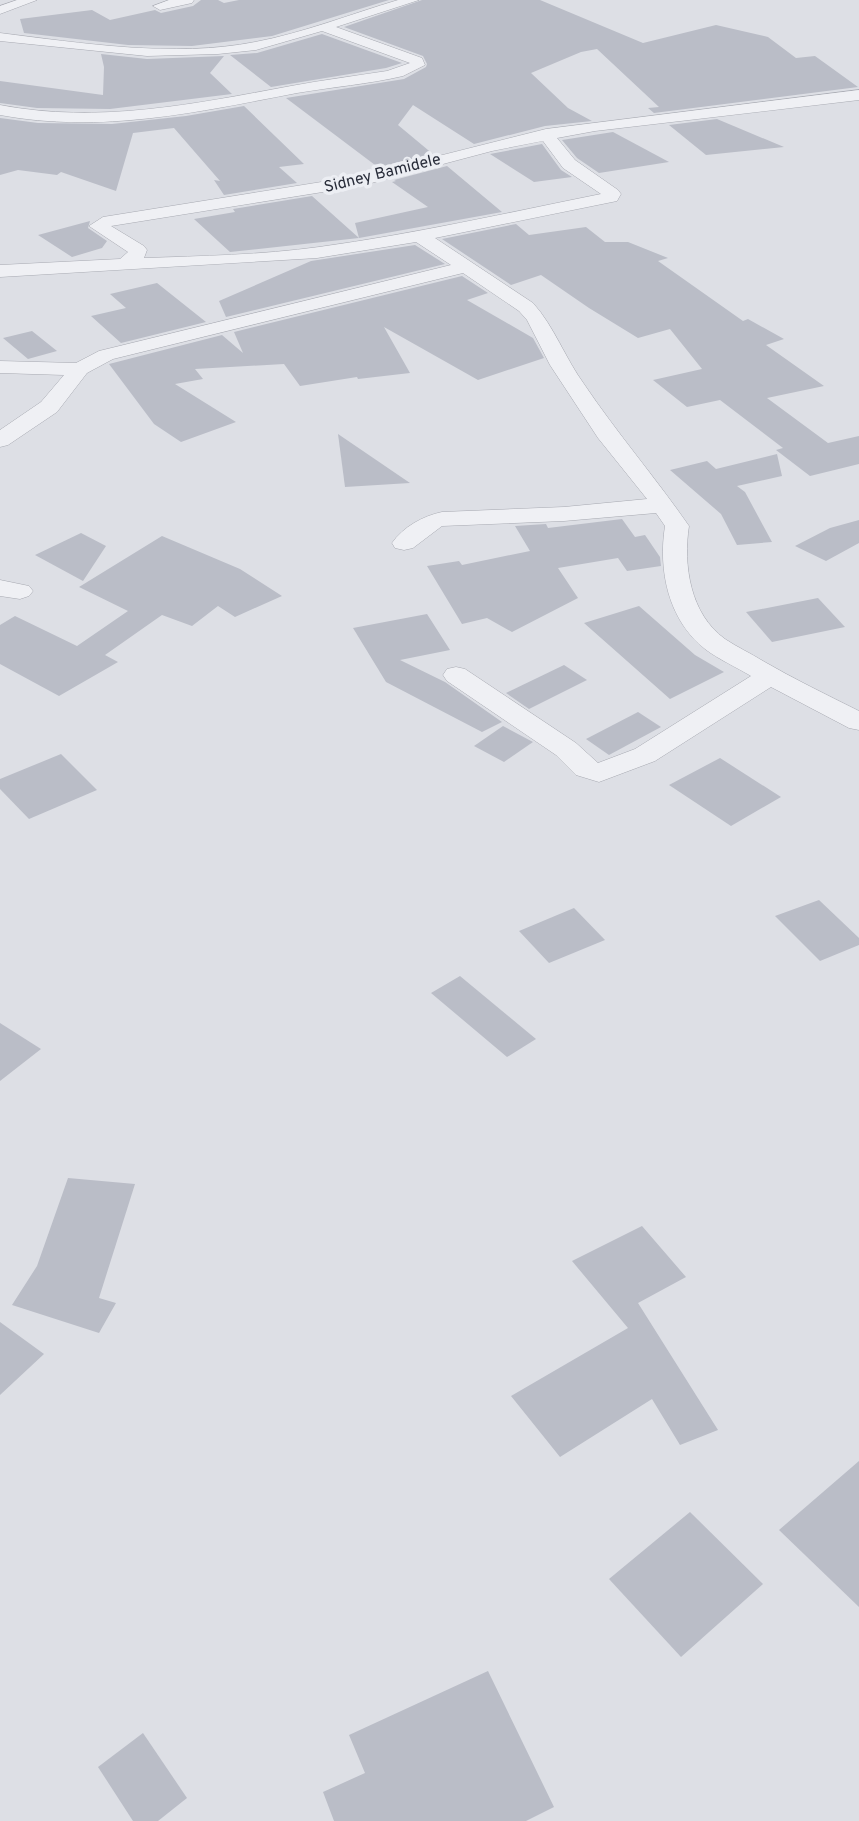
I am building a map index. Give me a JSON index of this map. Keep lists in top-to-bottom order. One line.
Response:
{"streets":{"street":["Sidney Bamidele"]}}
